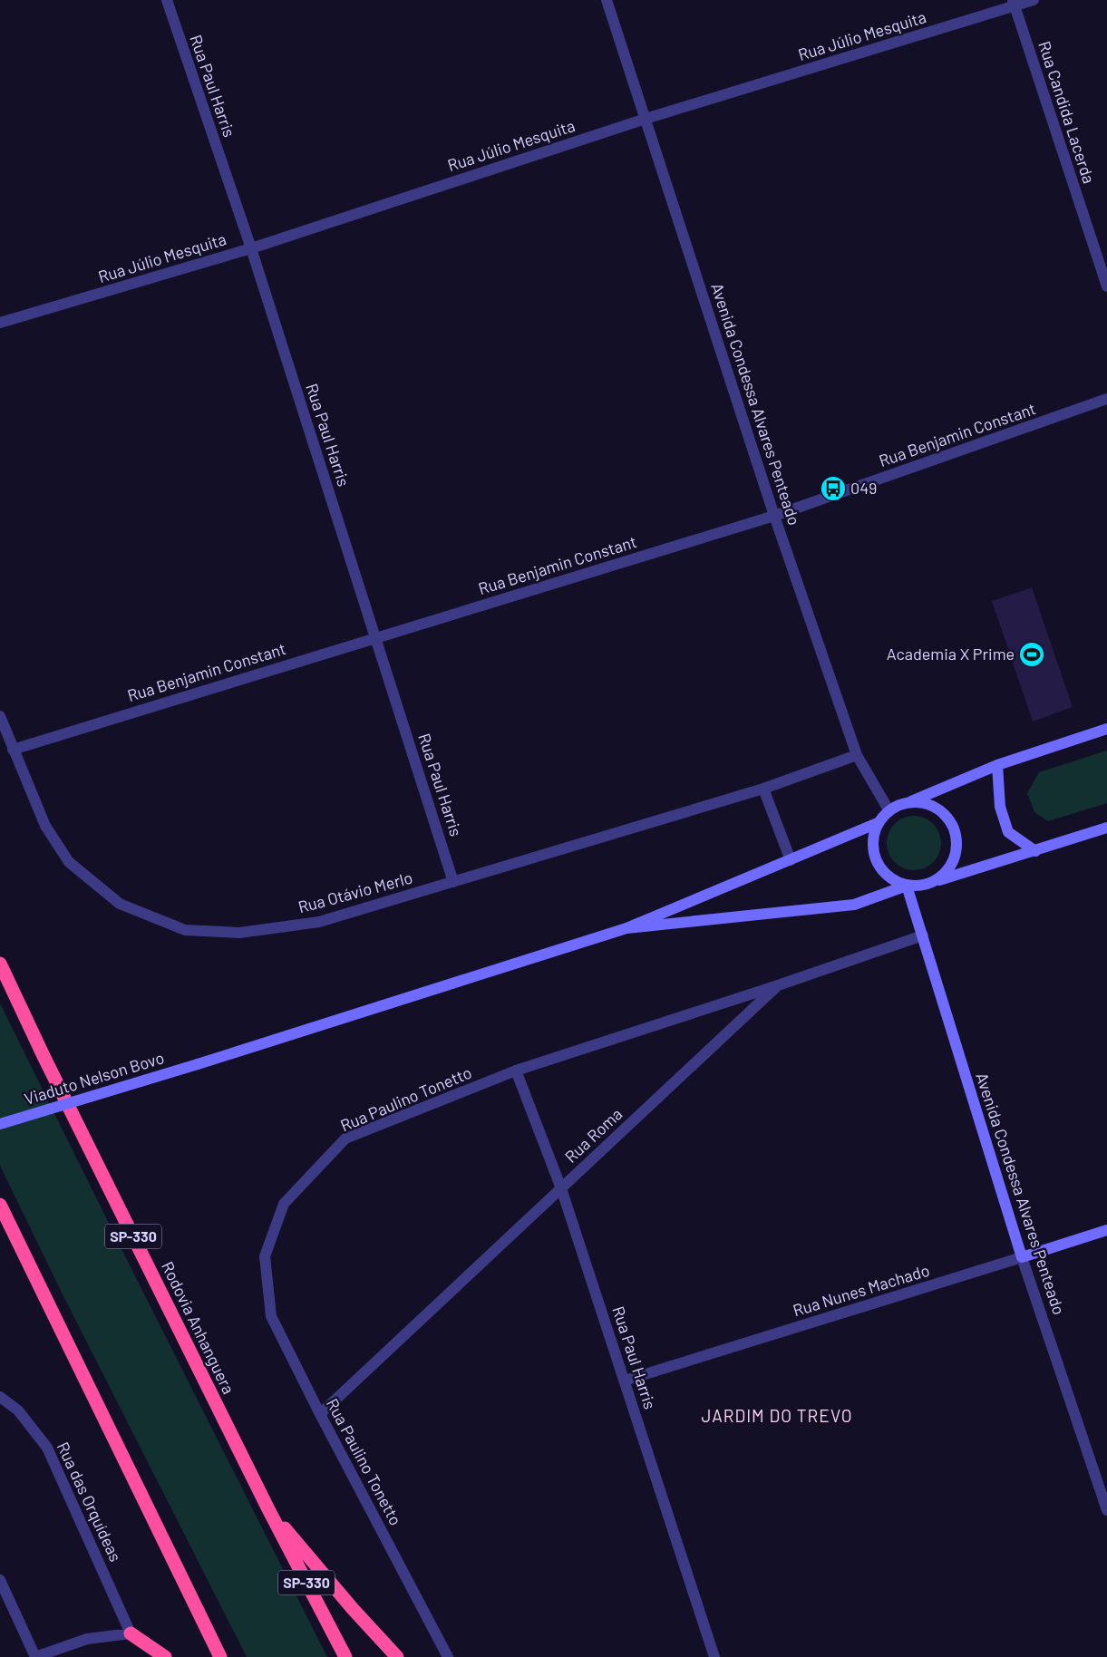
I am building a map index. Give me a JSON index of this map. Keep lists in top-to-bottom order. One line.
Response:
{"streets":{"highway":["SP-330","Rodovia Anhanguera"],"street":["Rua Júlio Mesquita","Rua Paul Harris","Rua Candida Lacerda","Avenida Condessa Alvares Penteado","Rua Benjamin Constant","Rua Otávio Merlo","Viaduto Nelson Bovo","Rua Paulino Tonetto","Rua Roma","Rua Nunes Machado","Rua das Orquídeas"]},"crossings":[["Rua Júlio Mesquita","Rua Paul Harris"],["Rua Júlio Mesquita","Rua Candida Lacerda"],["Rua Júlio Mesquita","Avenida Condessa Alvares Penteado"],["Rua Paul Harris","Rua Benjamin Constant"],["Rua Paul Harris","Rua Otávio Merlo"],["Rua Paul Harris","Rua Paulino Tonetto"],["Rua Paul Harris","Rua Roma"],["Rua Paul Harris","Rua Nunes Machado"],["Avenida Condessa Alvares Penteado","Rua Benjamin Constant"],["Avenida Condessa Alvares Penteado","Rua Otávio Merlo"],["Avenida Condessa Alvares Penteado","Rua Roma"],["Avenida Condessa Alvares Penteado","Rua Nunes Machado"],["Rua Benjamin Constant","Rua Otávio Merlo"],["Rua Paulino Tonetto","Rua Roma"]],"districts":["JARDIM DO TREVO"],"places":{"bus stop":["049"],"sports":["Academia X Prime"]}}
